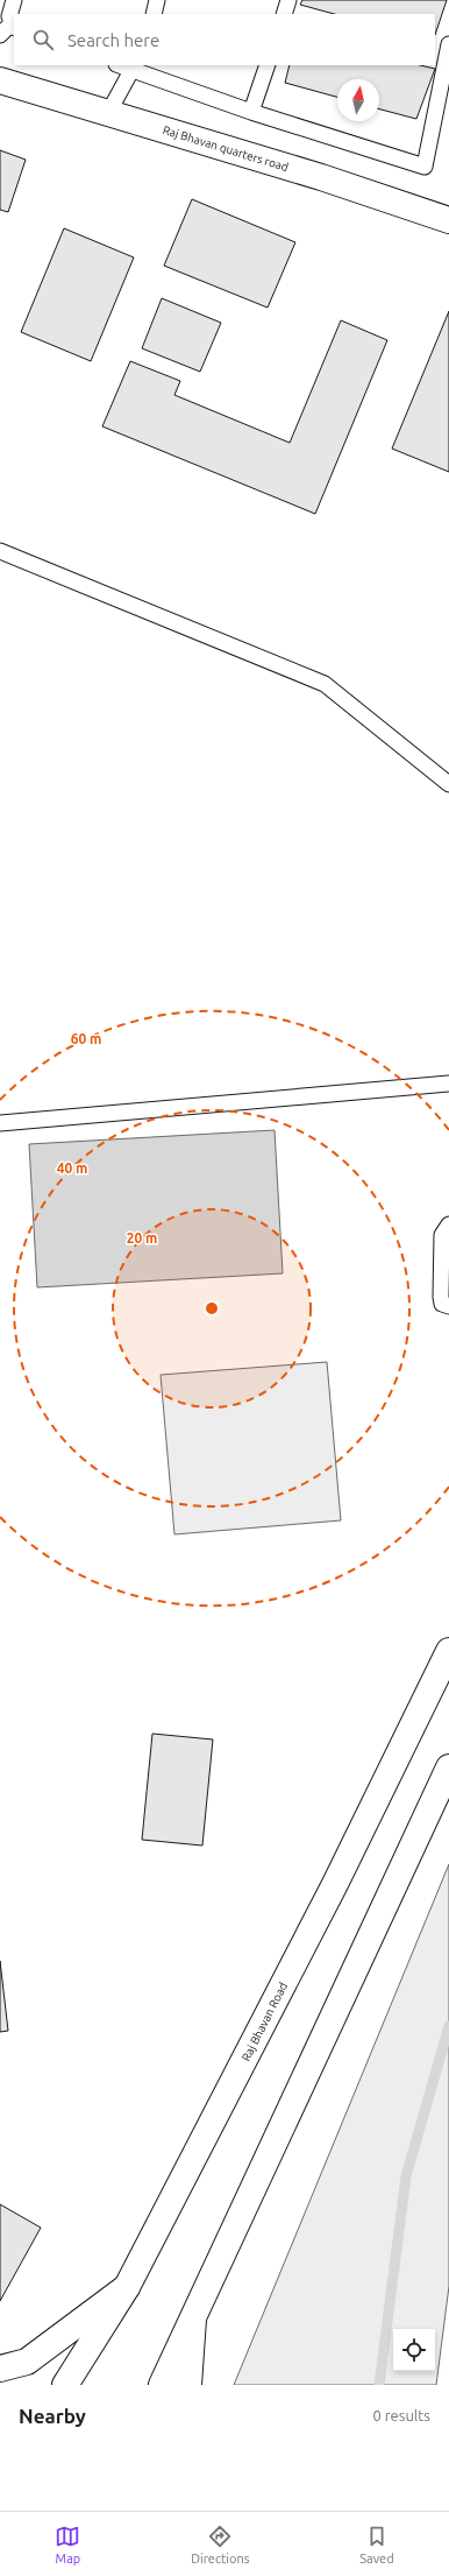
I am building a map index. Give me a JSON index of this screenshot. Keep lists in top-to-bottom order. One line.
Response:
{"streets":{"main road":["Raj Bhavan quarters road","Raj Bhavan Road"]},"north":"top","page":{"search":"Search here","heading":["Nearby","0 results"],"nav":["Map","Directions","Saved"]},"rings":["60 m","40 m","20 m"]}
